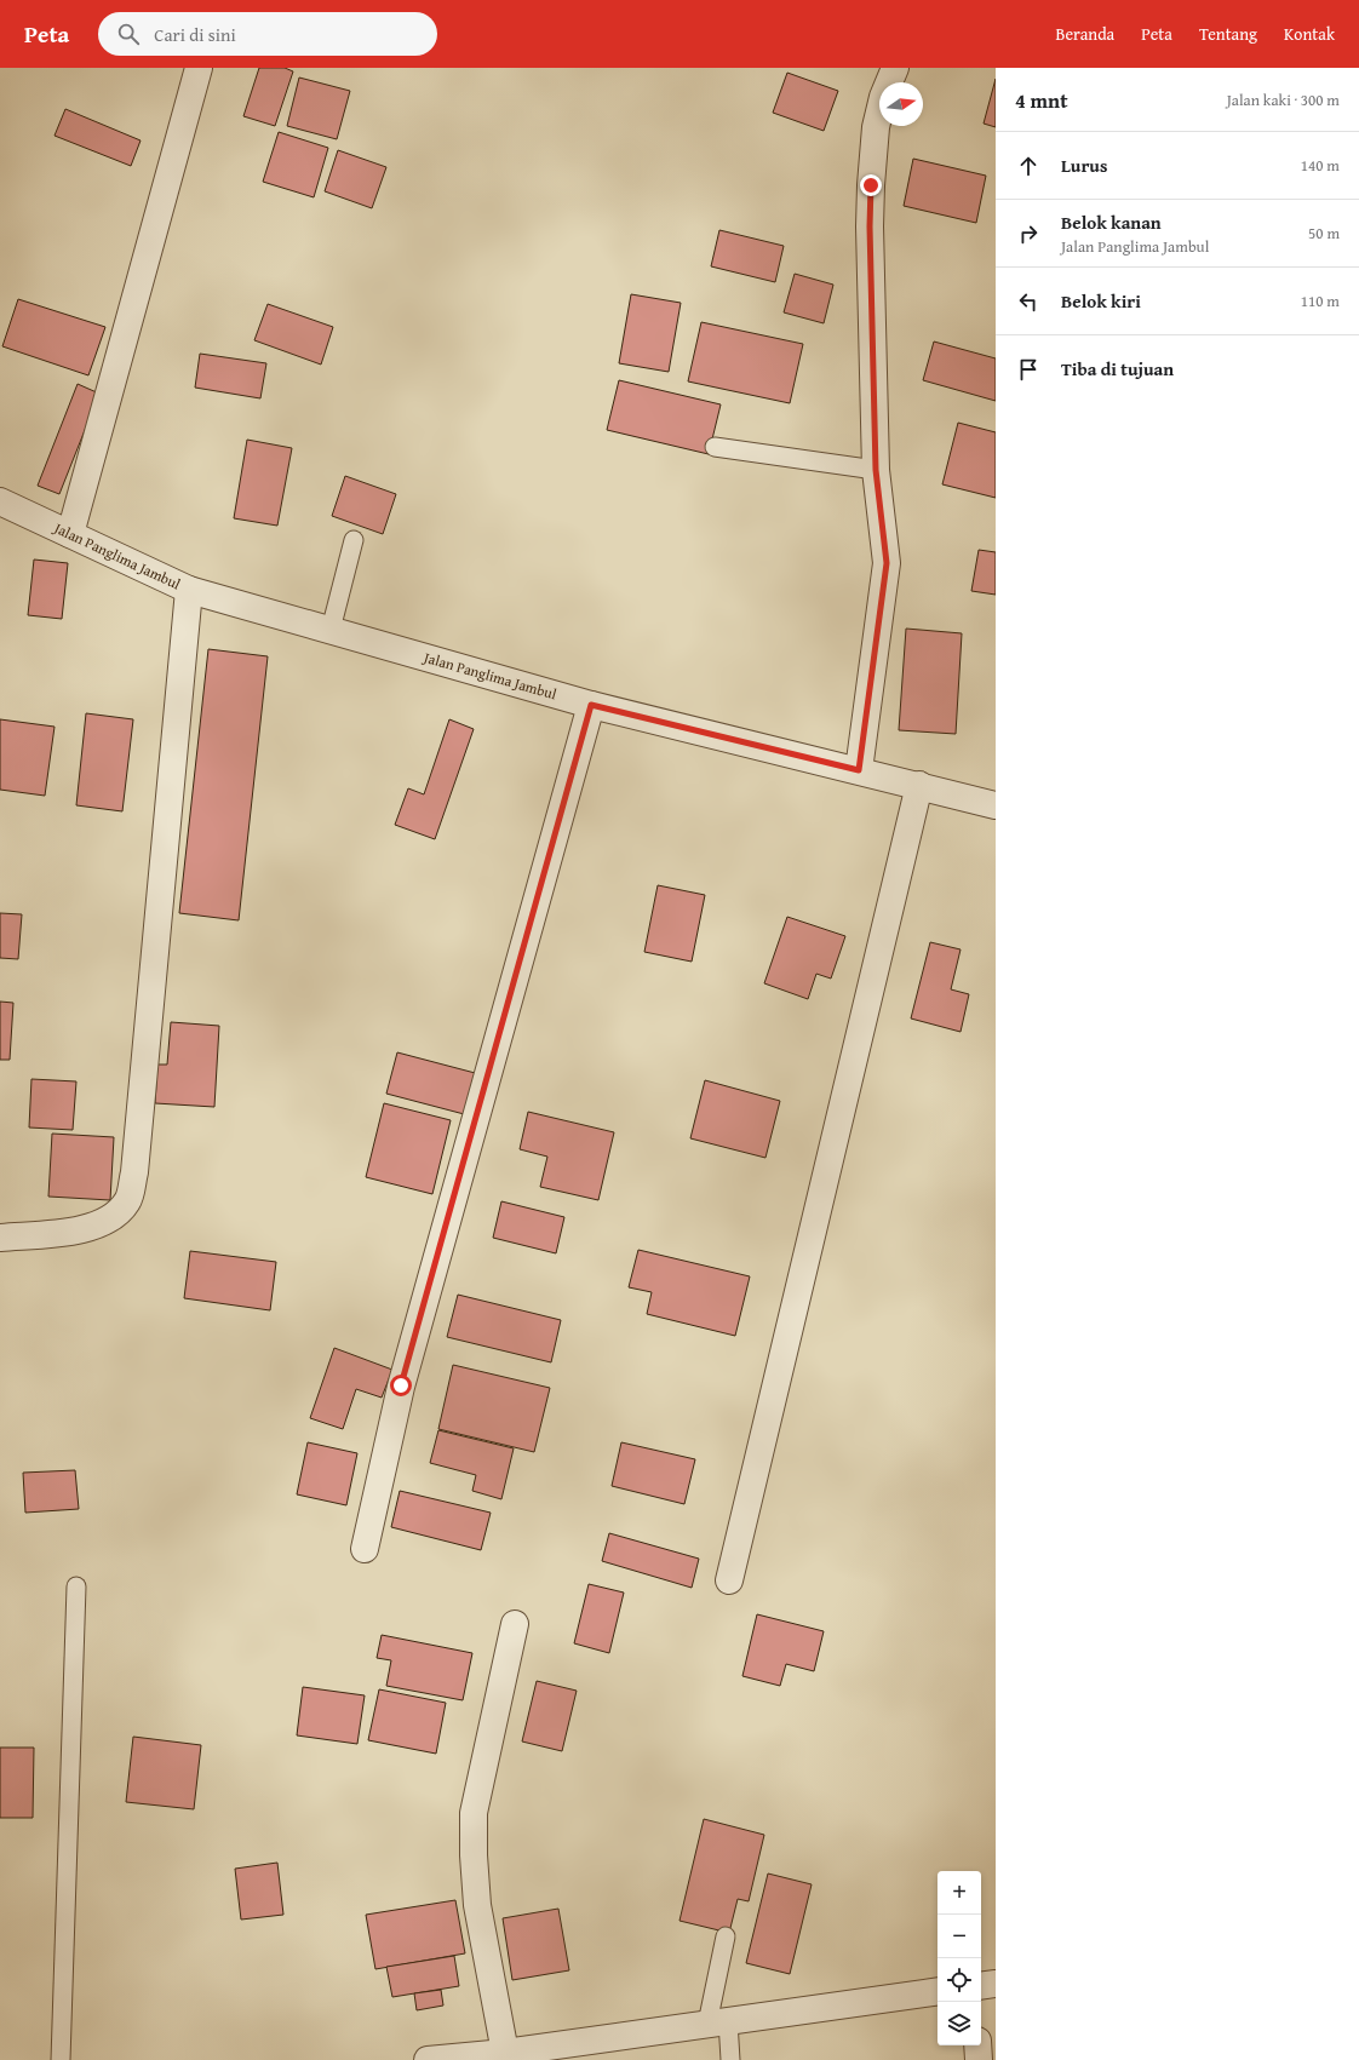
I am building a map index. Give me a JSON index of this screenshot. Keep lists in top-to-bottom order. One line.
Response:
{"streets":{"street":["Jalan Panglima Jambul"]},"north":"right","page":{"header":"Peta","search":"Cari di sini","nav":["Beranda","Peta","Tentang","Kontak"],"heading":["4 mnt","Jalan kaki · 300 m"],"list":[["Lurus","140 m"],["Belok kanan","Jalan Panglima Jambul","50 m"],["Belok kiri","110 m"],"Tiba di tujuan"],"map_buttons":["+","−"]}}
